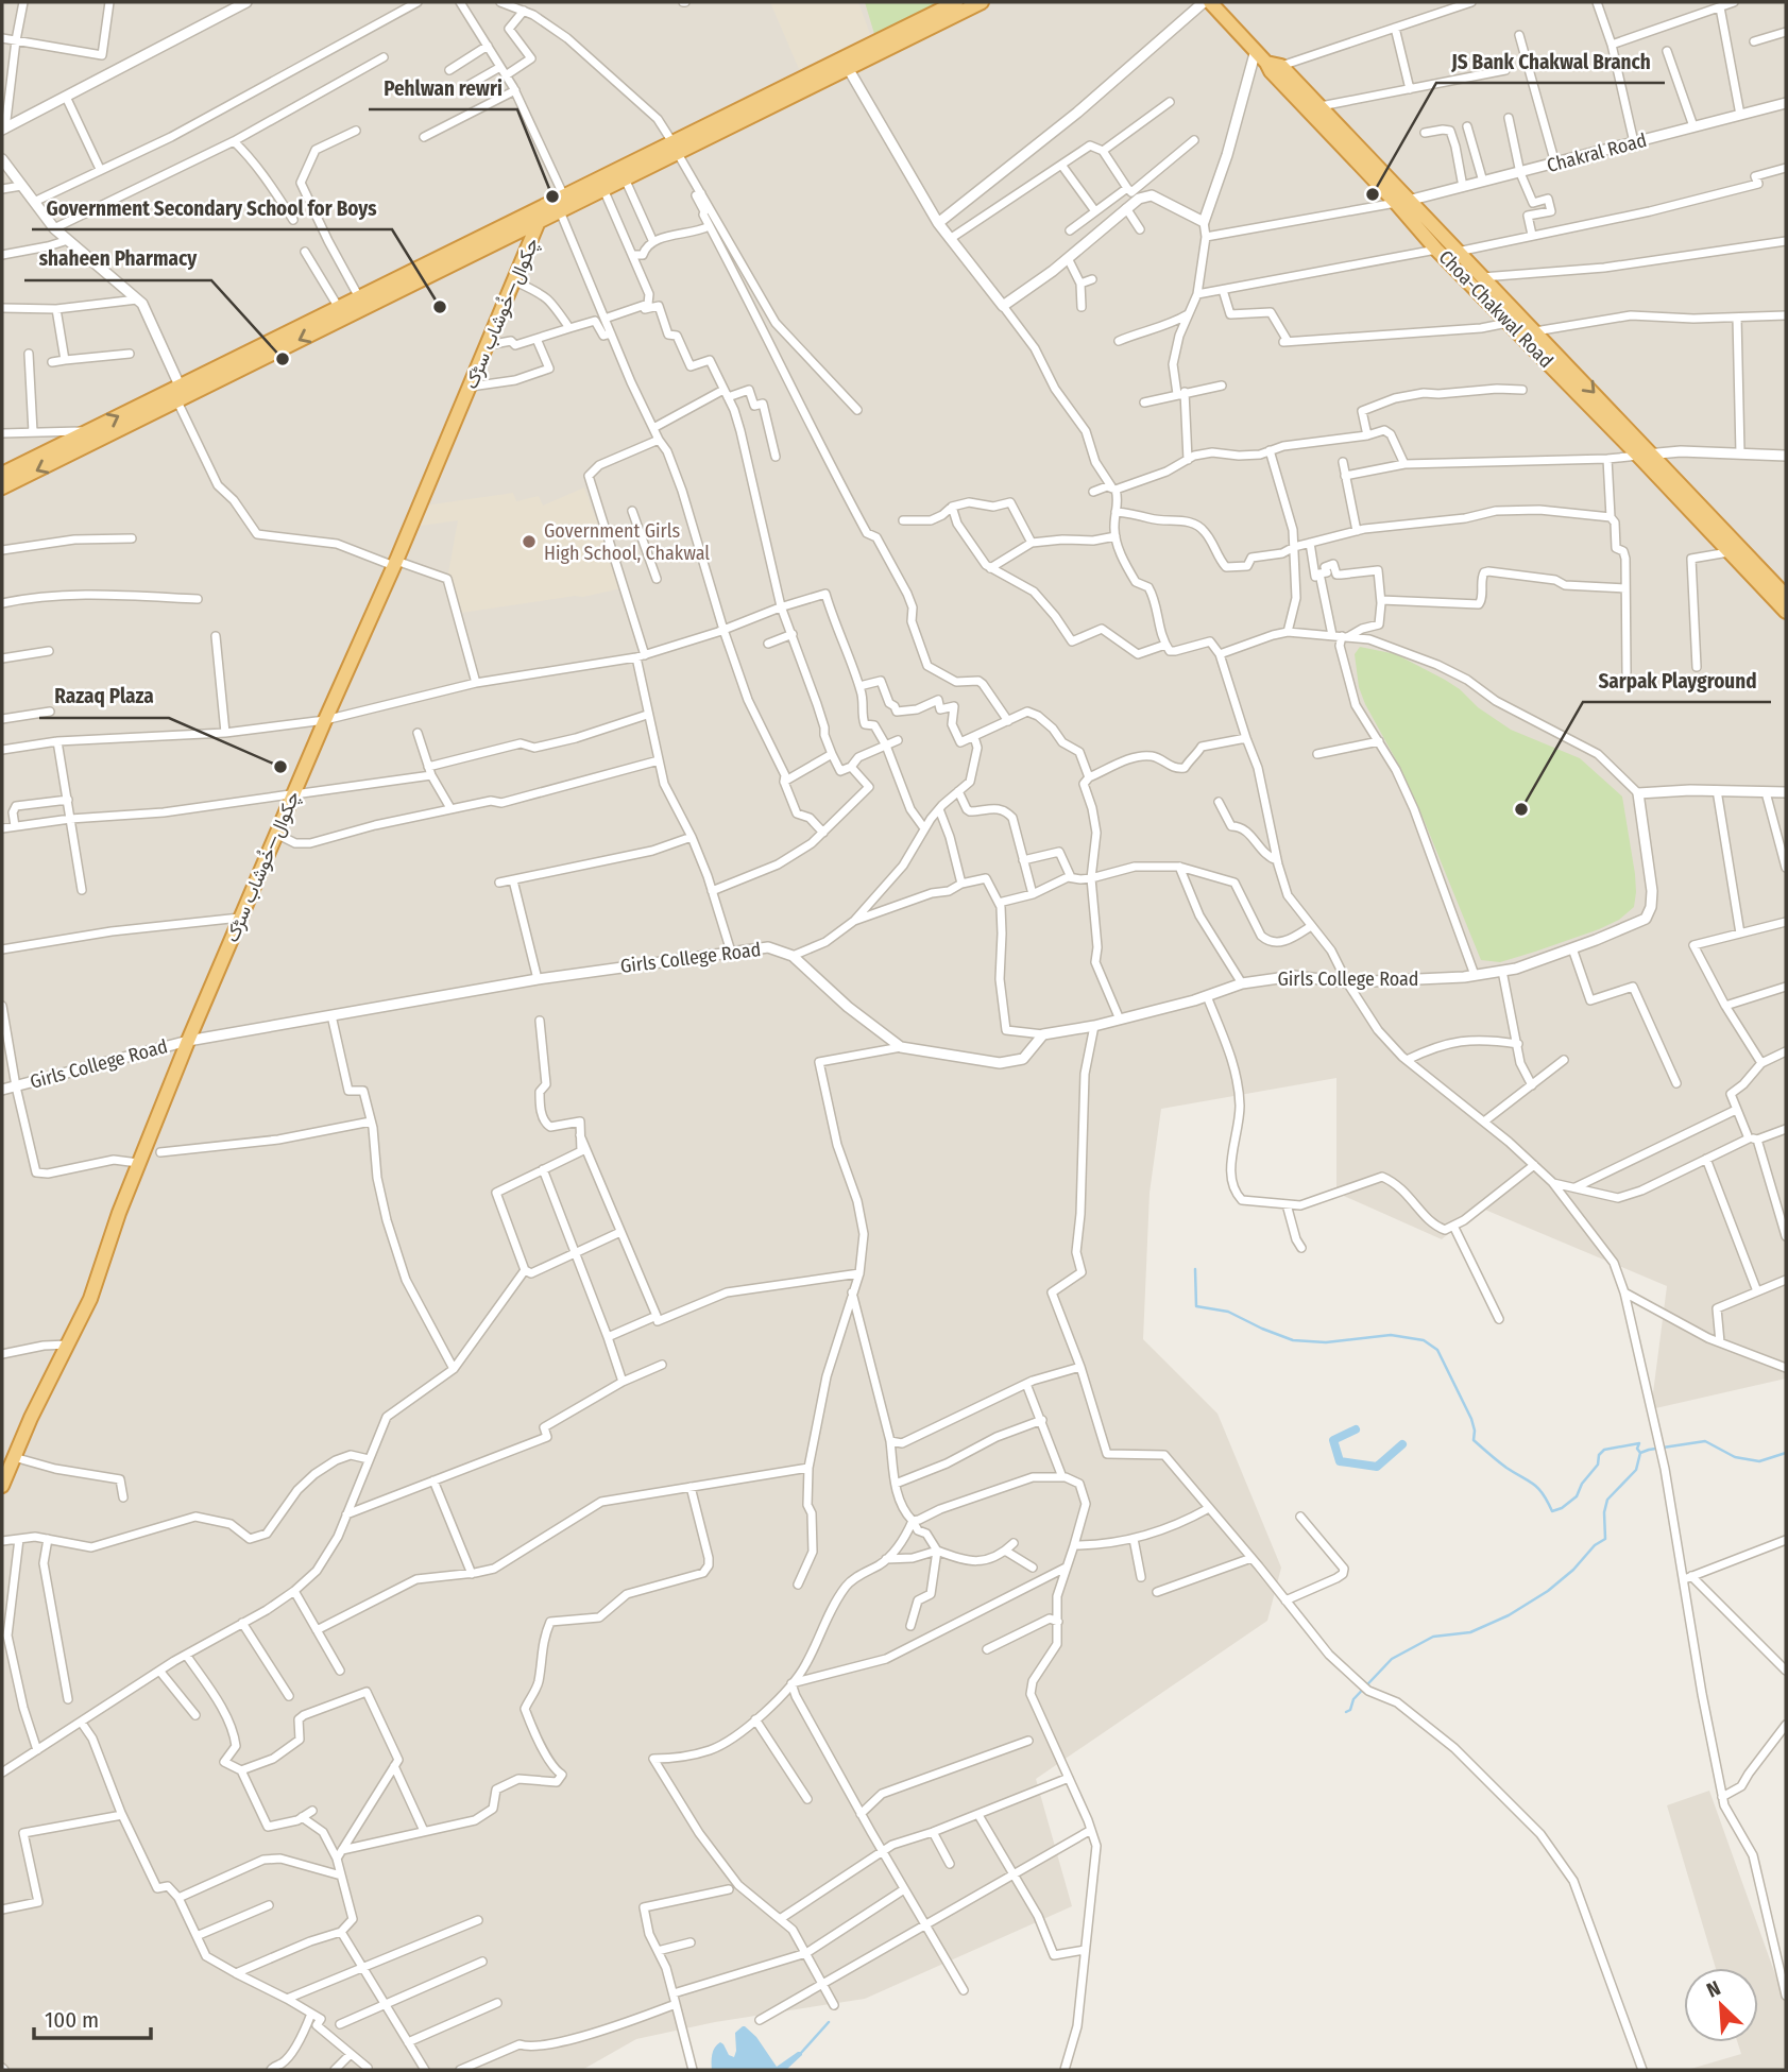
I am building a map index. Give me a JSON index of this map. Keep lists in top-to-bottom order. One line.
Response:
{"streets":{"highway":["Choa-Chakwal Road","چکوال—خُوشاب سڑک"],"street":["Chakral Road","Girls College Road"]},"crossings":[["Chakral Road","Choa-Chakwal Road"],["چکوال—خُوشاب سڑک","Girls College Road"]],"places":["JS Bank Chakwal Branch","Pehlwan rewri","Government Secondary School for Boys","shaheen Pharmacy","Government Girls High School, Chakwal","Razaq Plaza","Sarpak Playground"],"scale_bar":"100 m","north":"top left"}
